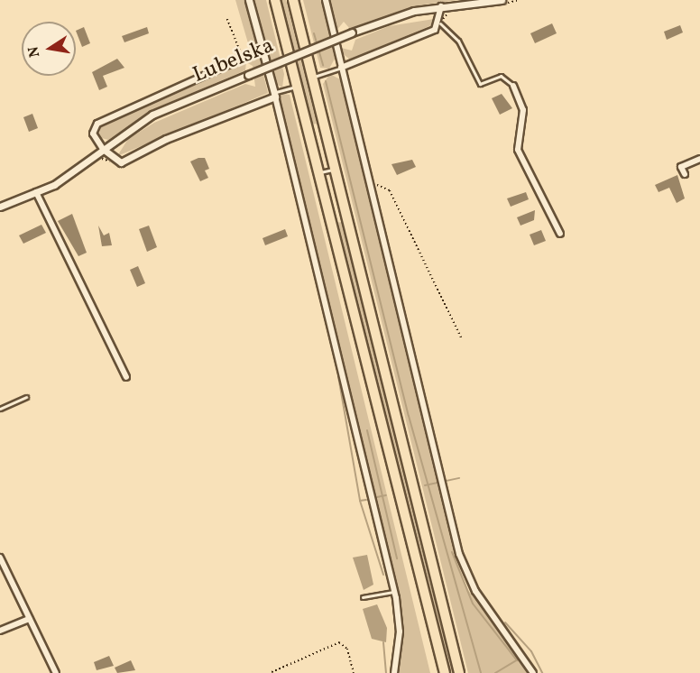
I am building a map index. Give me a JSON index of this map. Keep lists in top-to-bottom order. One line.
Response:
{"streets":{"street":["Lubelska"]},"north":"left"}
